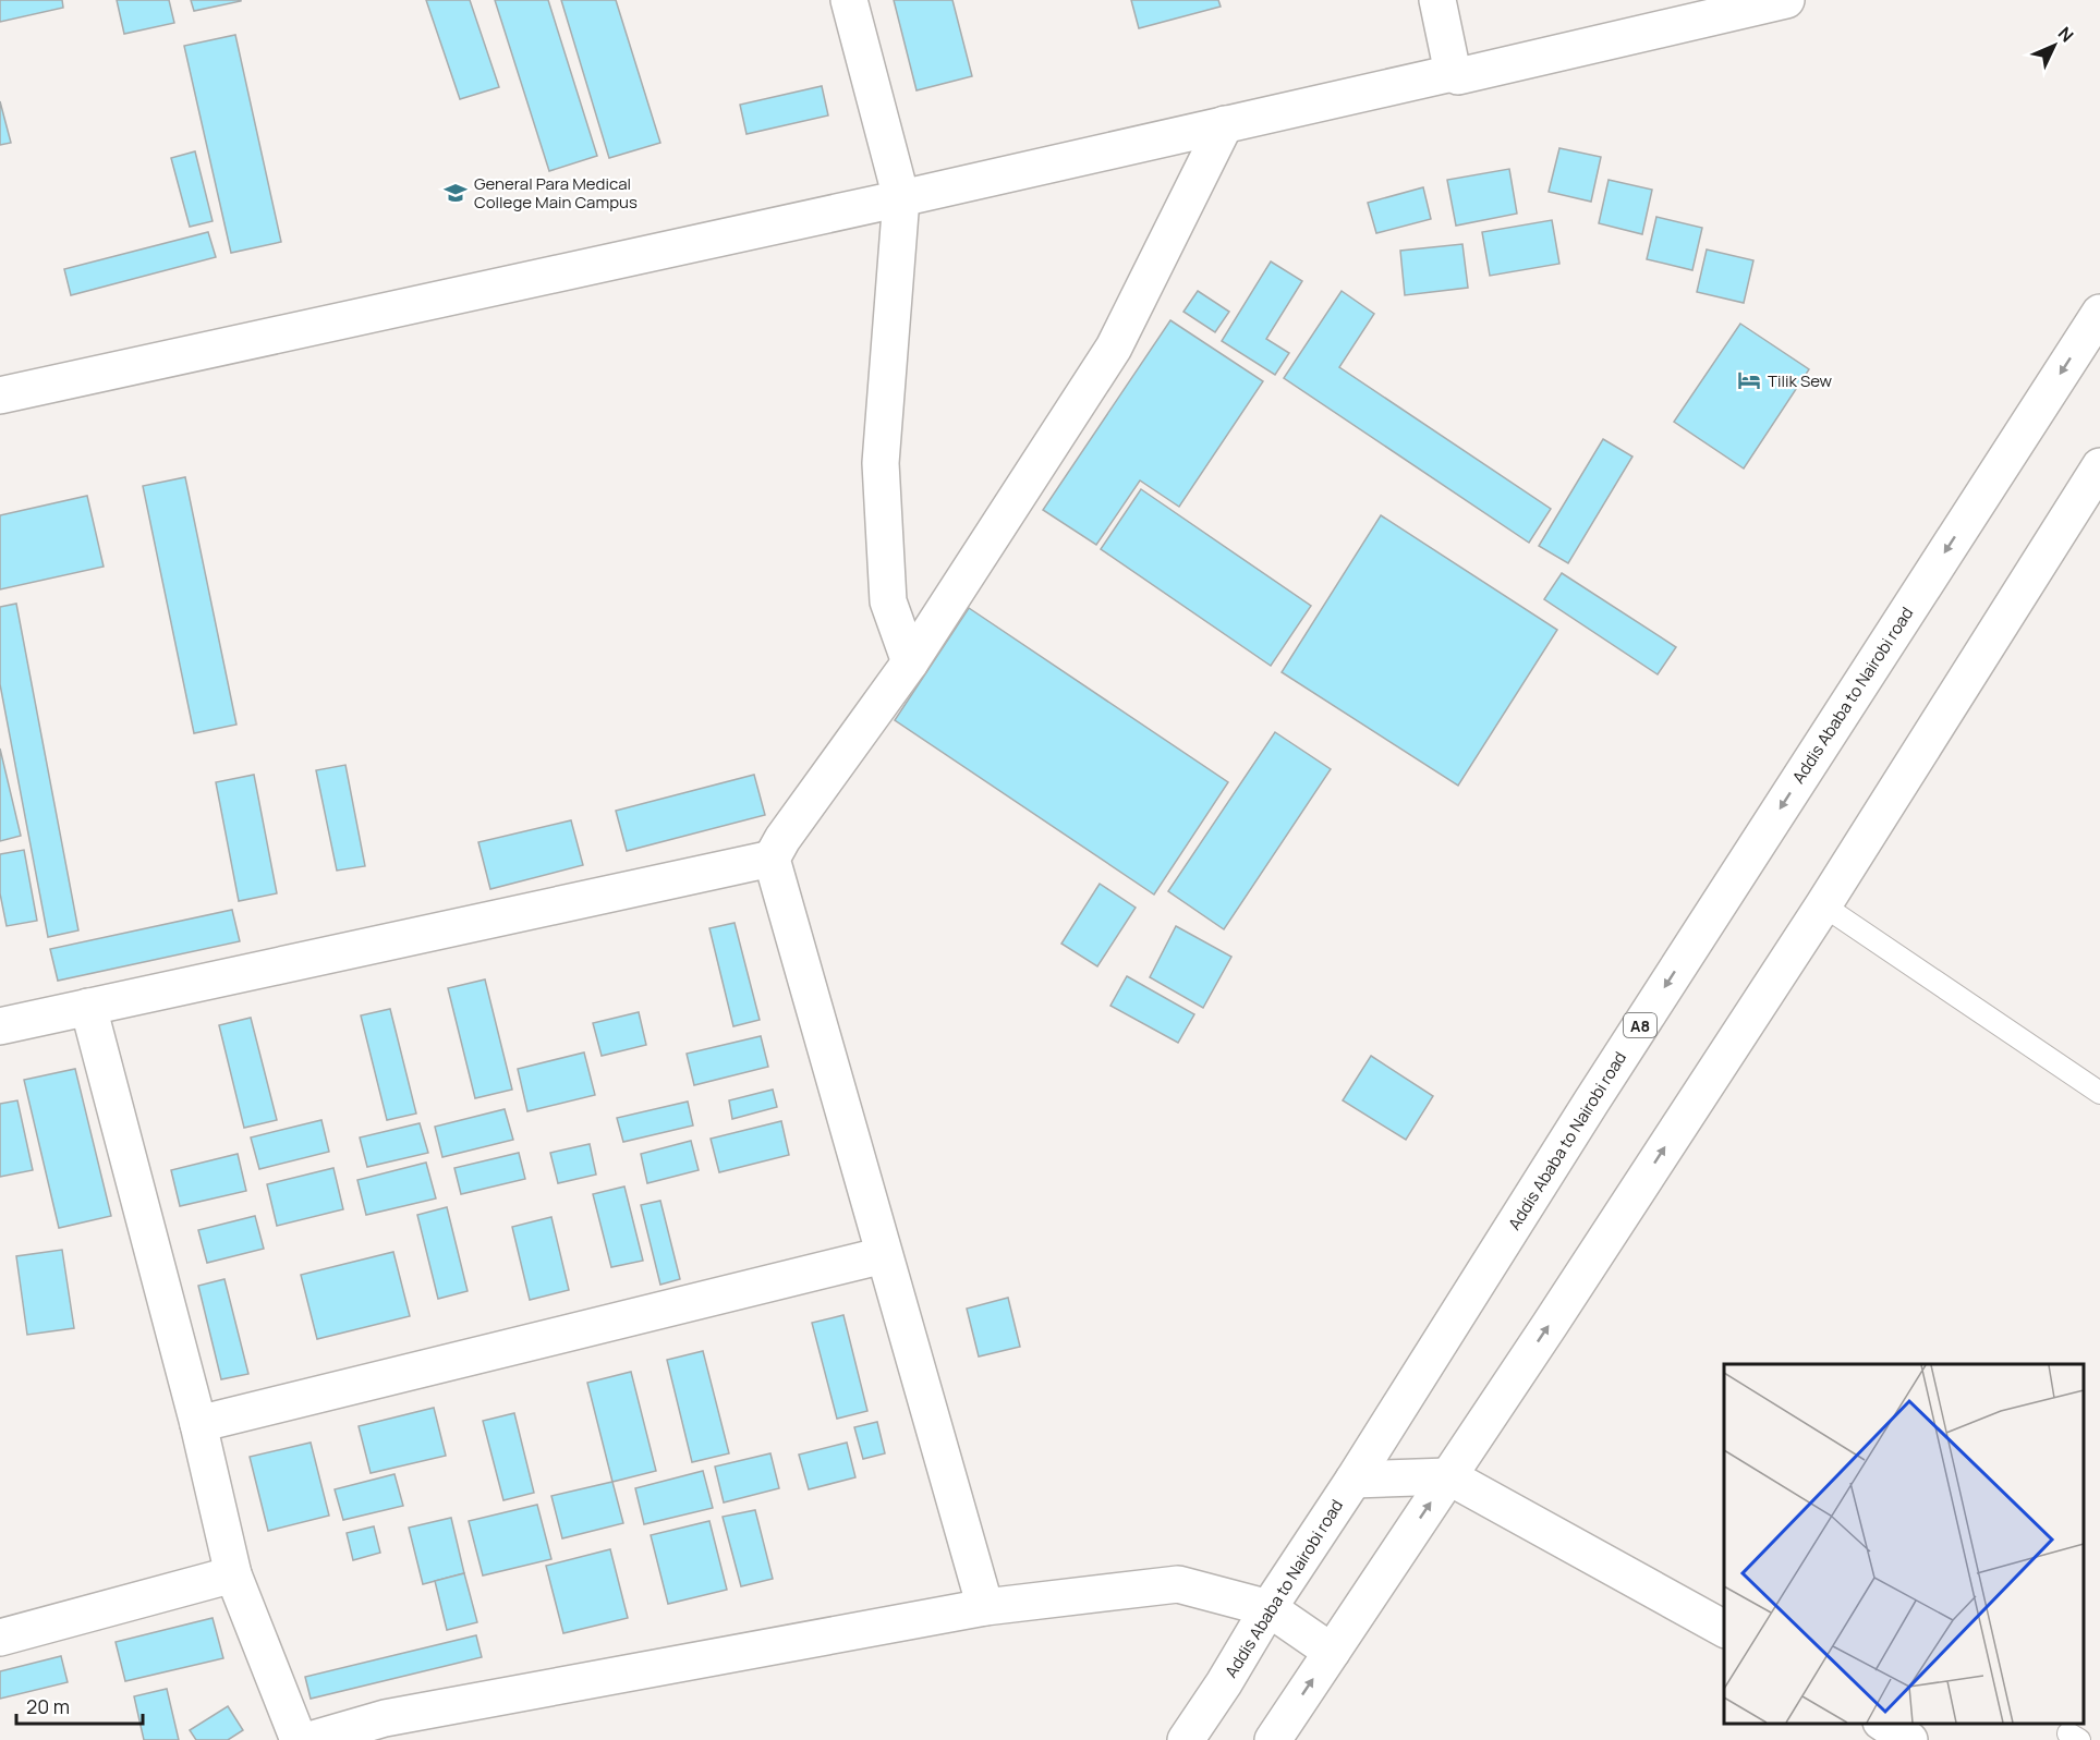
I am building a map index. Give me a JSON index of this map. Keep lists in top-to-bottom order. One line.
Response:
{"streets":{"main road":["Addis Ababa to Nairobi road","A8"]},"places":{"school or university":["General Para Medical College Main Campus"],"hotel":["Tilik Sew"]},"scale_bar":"20 m","north":"top right"}
